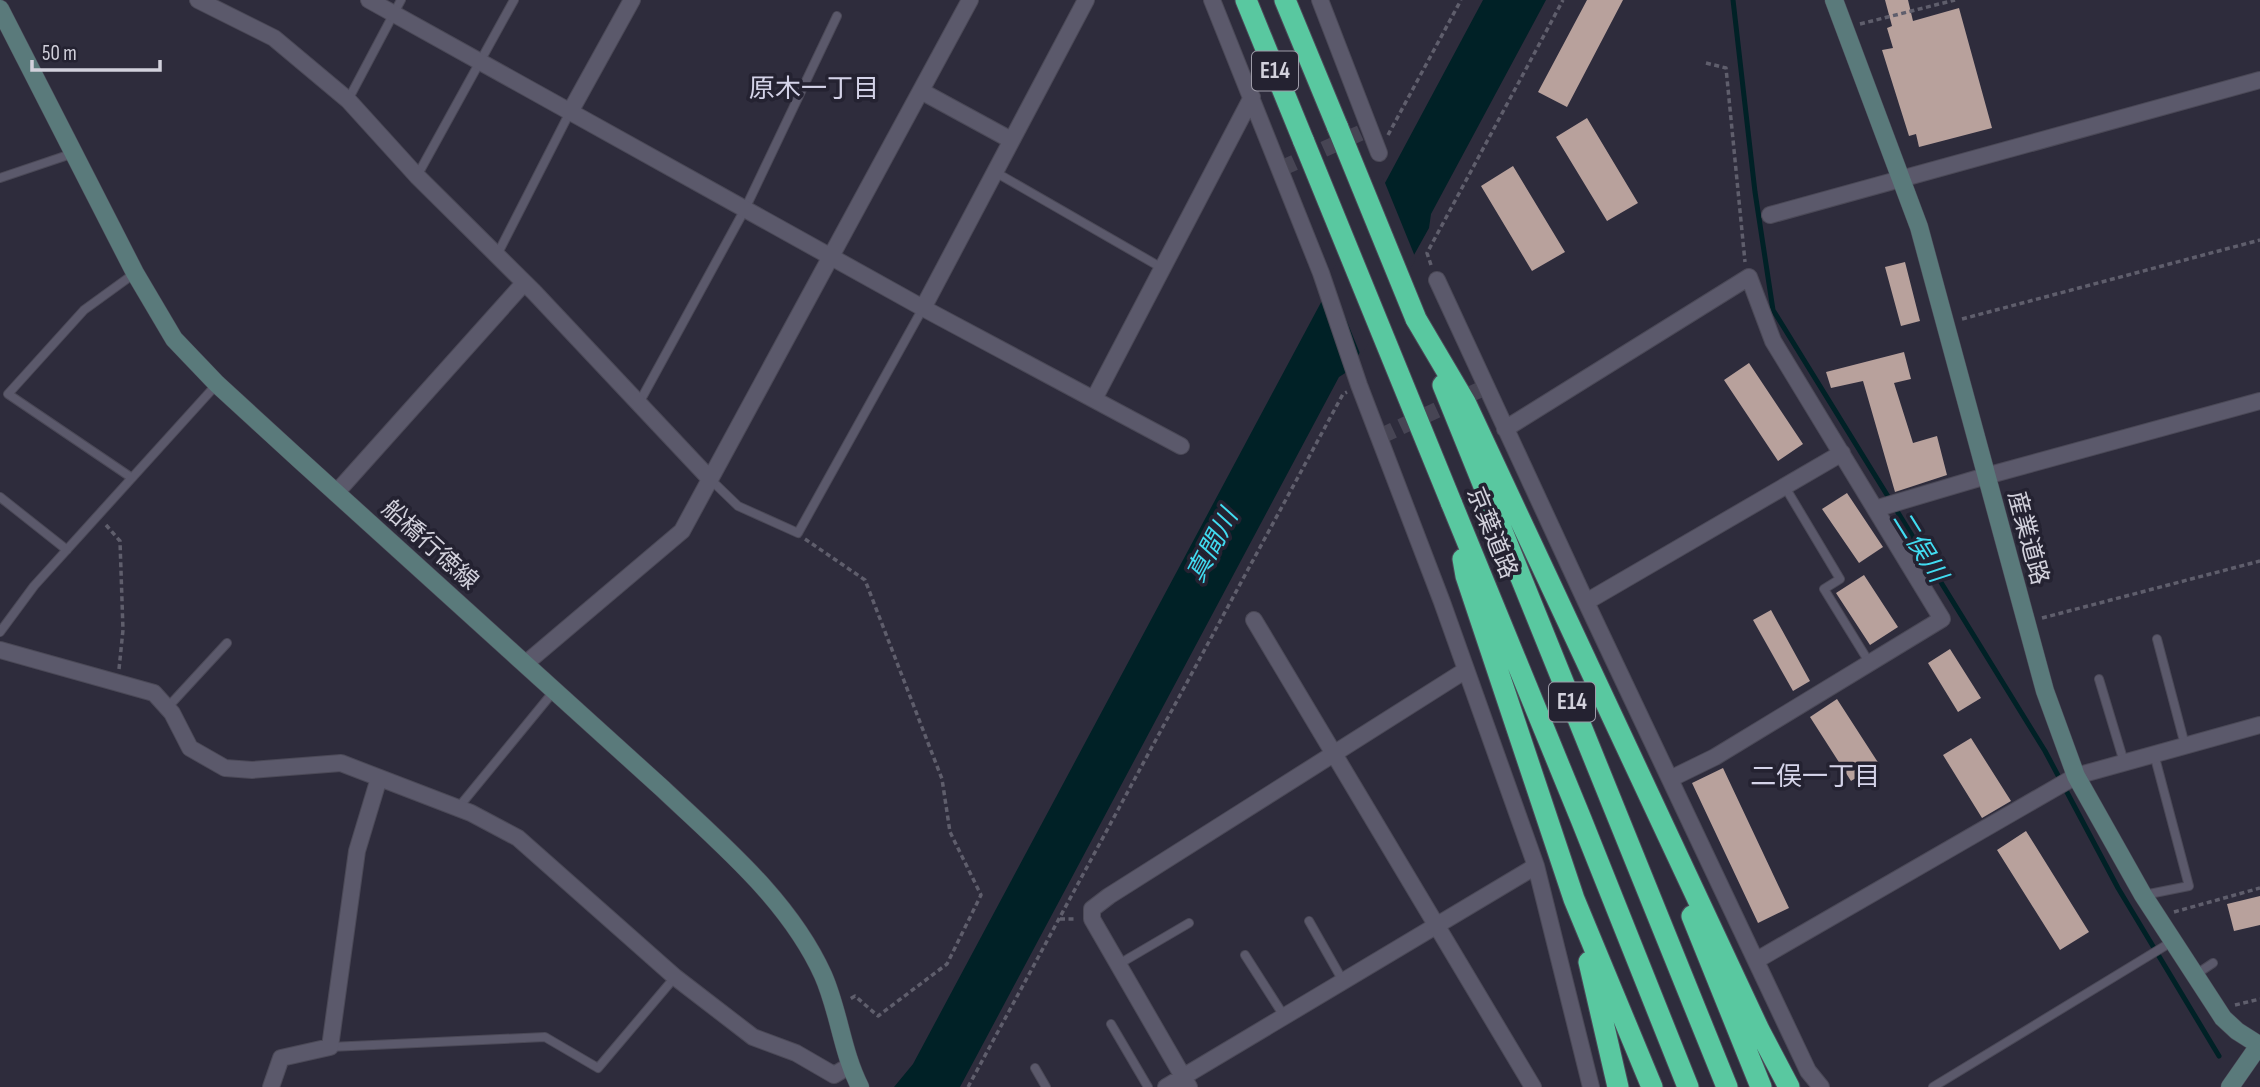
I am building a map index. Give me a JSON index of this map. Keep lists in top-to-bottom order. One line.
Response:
{"streets":{"highway":["E14","京葉道路"],"main road":["産業道路","船橋行徳線"]},"districts":["原木一丁目","二俣一丁目"],"water":["真間川","二俣川"],"scale_bar":"50 m"}
